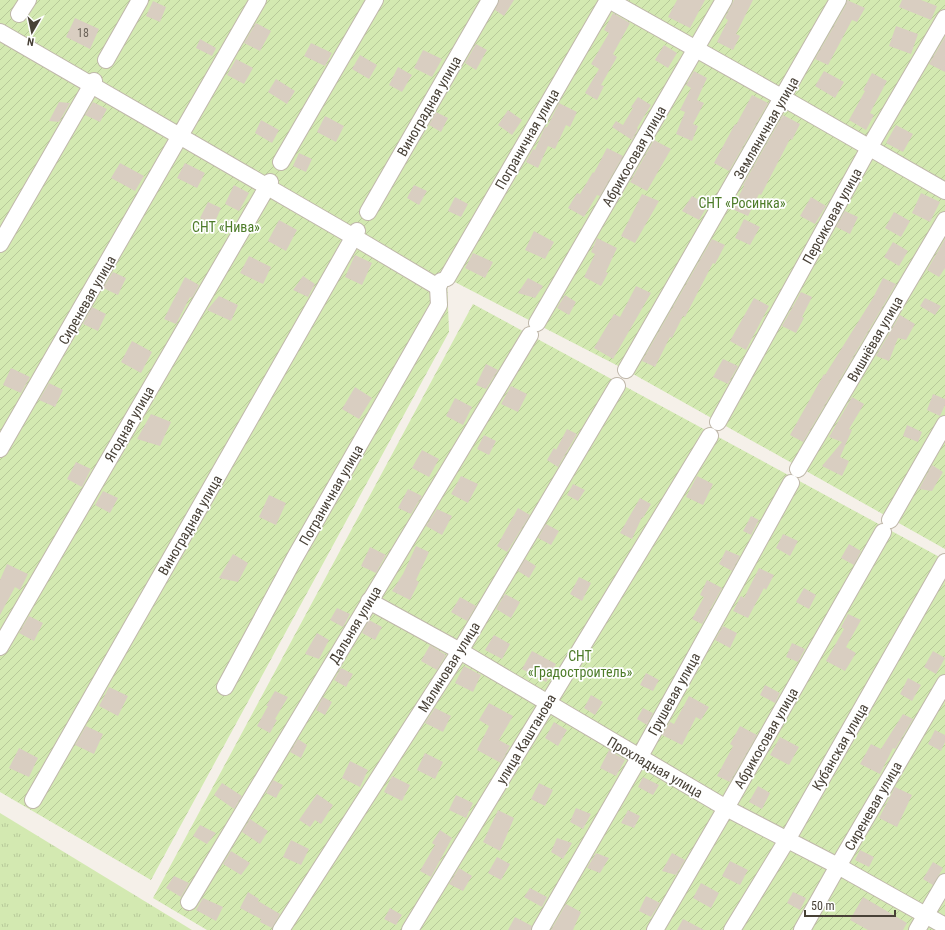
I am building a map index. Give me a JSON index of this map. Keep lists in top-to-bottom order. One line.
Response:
{"streets":{"street":["Виноградная улица","Земляничная улица","Пограничная улица","Абрикосовая улица","Персиковая улица","Сиреневая улица","Вишнёвая улица","Ягодная улица","Дальняя улица","Малиновая улица","Грушевая улица","улица Каштанова","Кубанская улица","Прохладная улица"]},"crossings":[["Абрикосовая улица","Дальняя улица"],["Абрикосовая улица","Прохладная улица"],["Сиреневая улица","Прохладная улица"],["Вишнёвая улица","Грушевая улица"],["Дальняя улица","Прохладная улица"],["Малиновая улица","Прохладная улица"],["Грушевая улица","Прохладная улица"],["улица Каштанова","Прохладная улица"],["Кубанская улица","Прохладная улица"]],"parks":["СНТ «Росинка»","СНТ «Нива»","СНТ «Градостроитель»"],"house_numbers":["18"],"scale_bar":"50 m","north":"bottom"}
